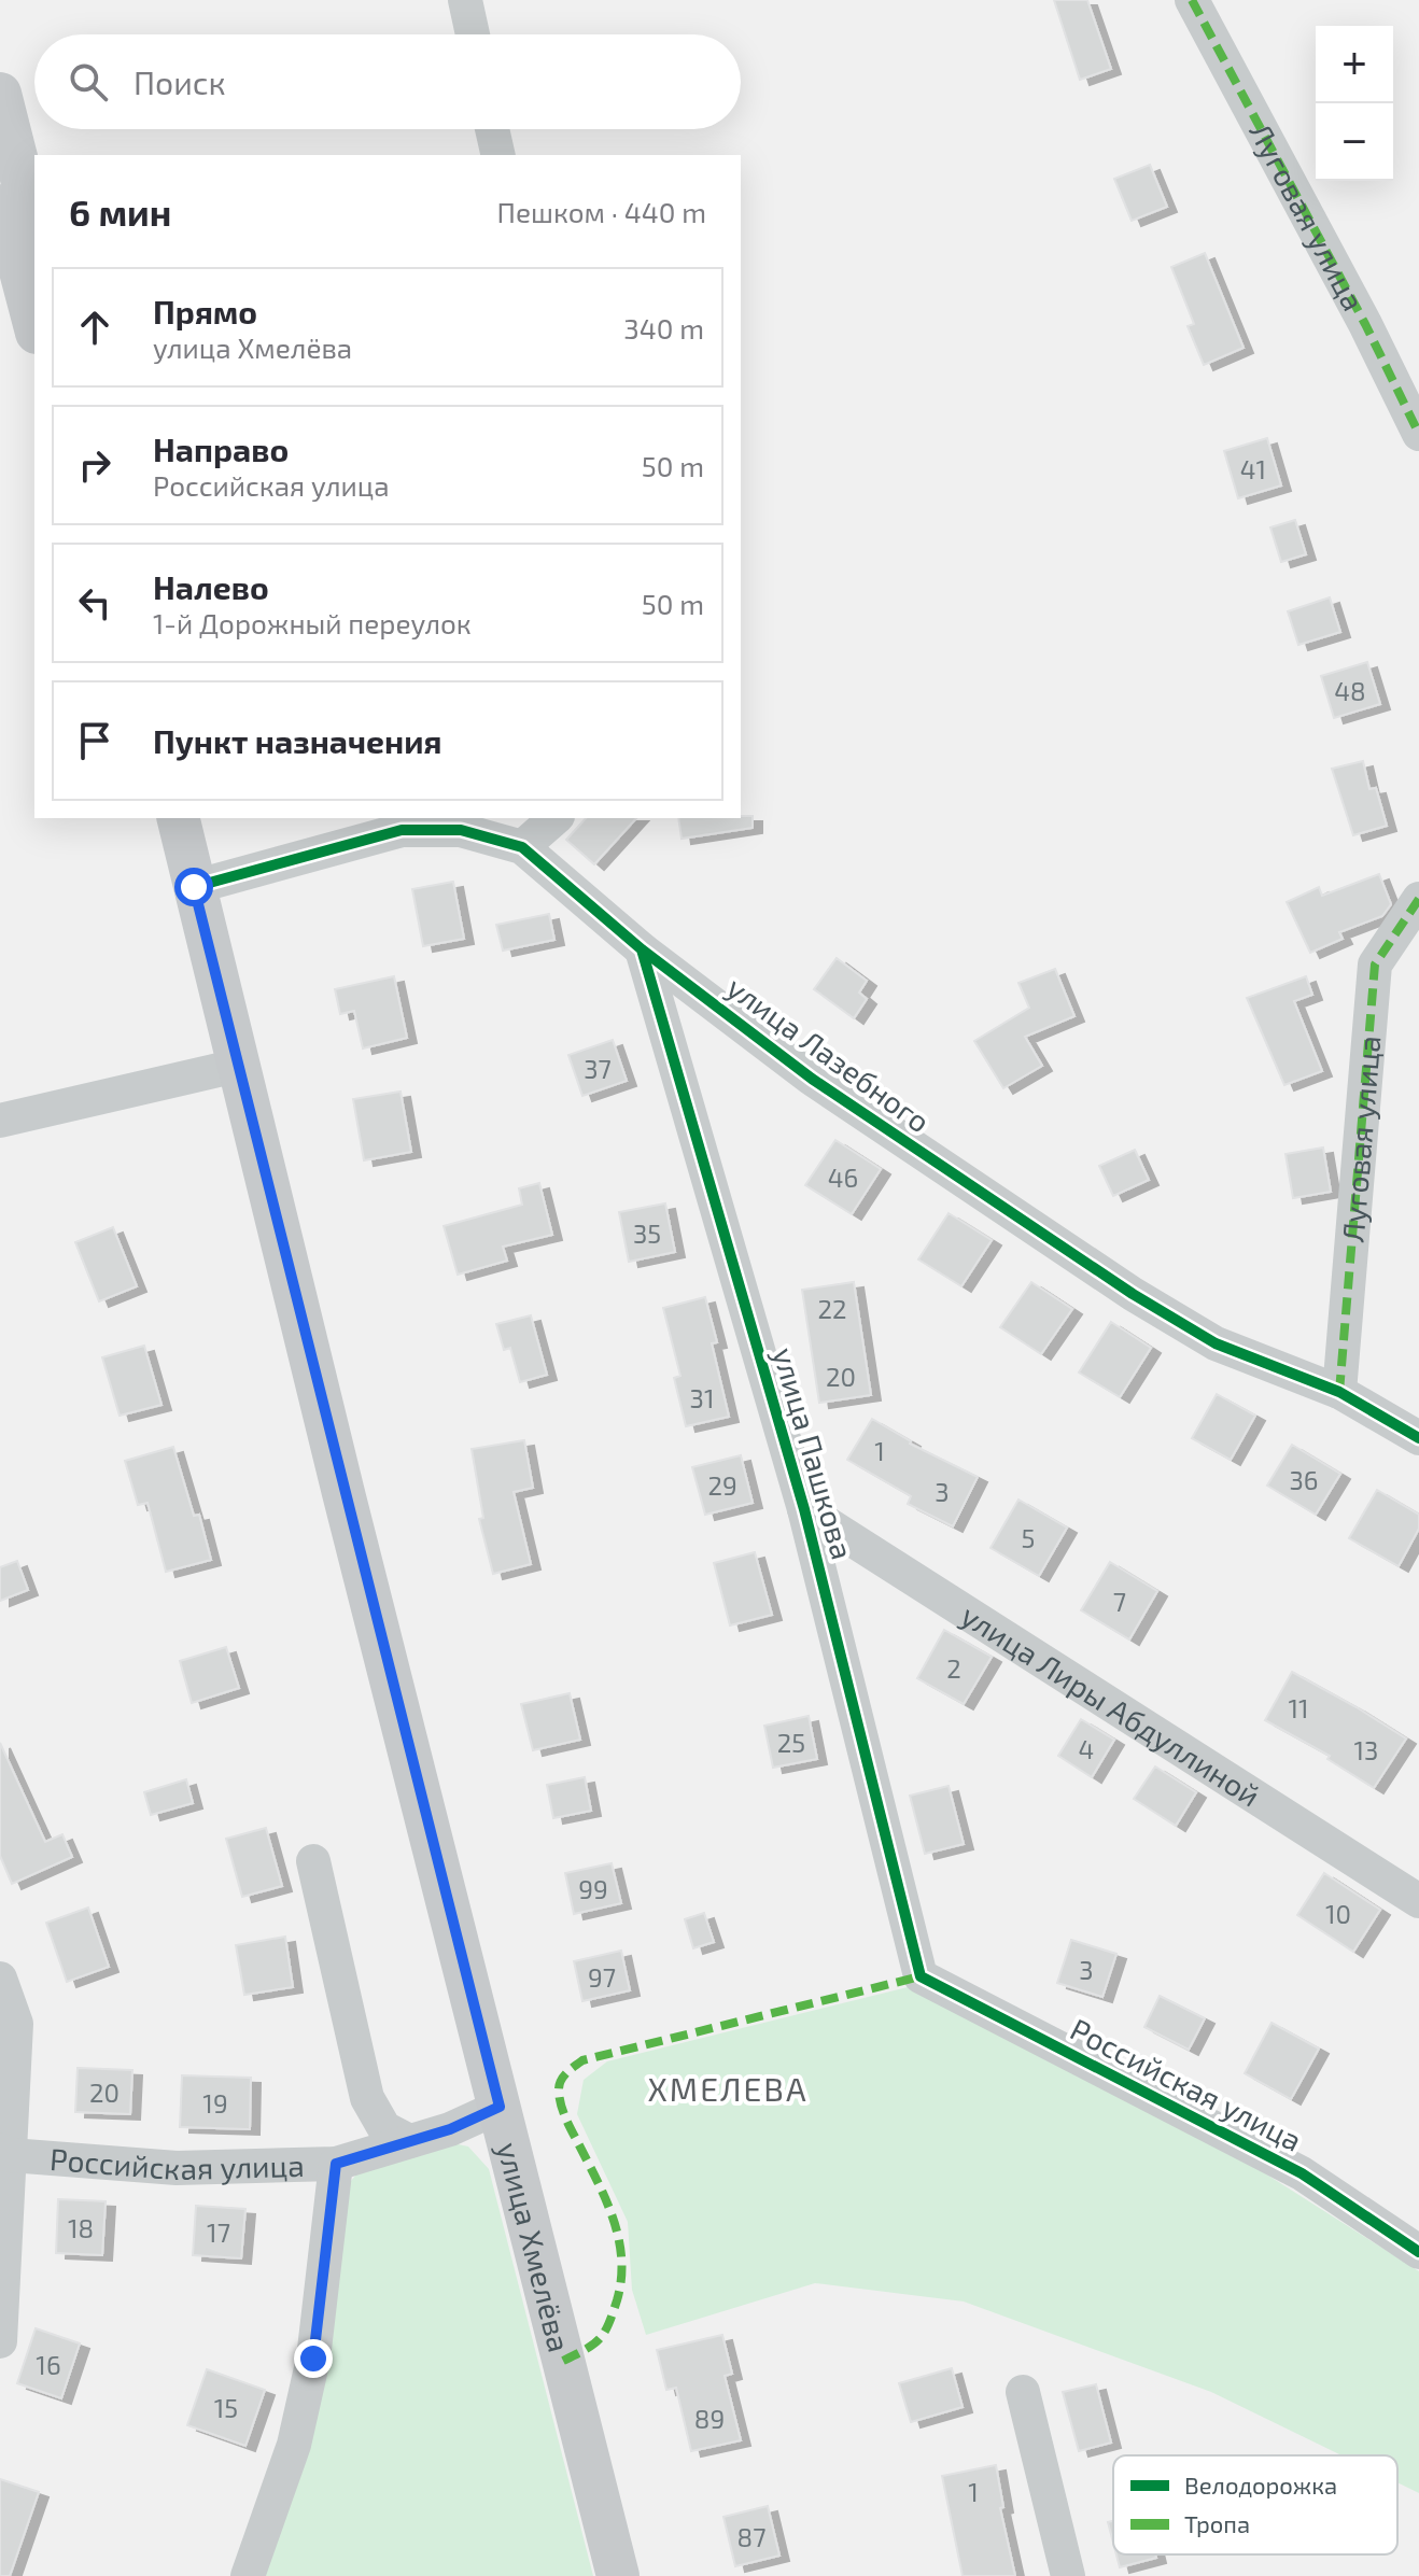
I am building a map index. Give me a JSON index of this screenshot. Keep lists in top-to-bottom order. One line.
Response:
{"streets":{"main road":["улица Хмелёва"],"street":["Луговая улица","улица Лазебного","улица Пашкова","улица Лиры Абдуллиной","Российская улица"]},"crossings":[["Луговая улица","улица Лазебного"],["улица Лазебного","улица Пашкова"],["улица Лазебного","улица Хмелёва"],["улица Пашкова","улица Лиры Абдуллиной"],["улица Пашкова","Российская улица"],["Российская улица","улица Хмелёва"]],"districts":["ХМЕЛЕВА"],"house_numbers":["41","48","37","46","35","22","20","31","1","36","29","3","5","7","2","11","25","4","13","99","10","3","97","20","19","18","17","16","15","89","1","87"],"legend":["Велодорожка","Тропа"],"page":{"map_buttons":["+","−"],"search":"Поиск","heading":["6 мин","Пешком · 440 m"],"list":[["Прямо","улица Хмелёва","340 m"],["Направо","Российская улица","50 m"],["Налево","1-й Дорожный переулок","50 m"],"Пункт назначения"]}}
